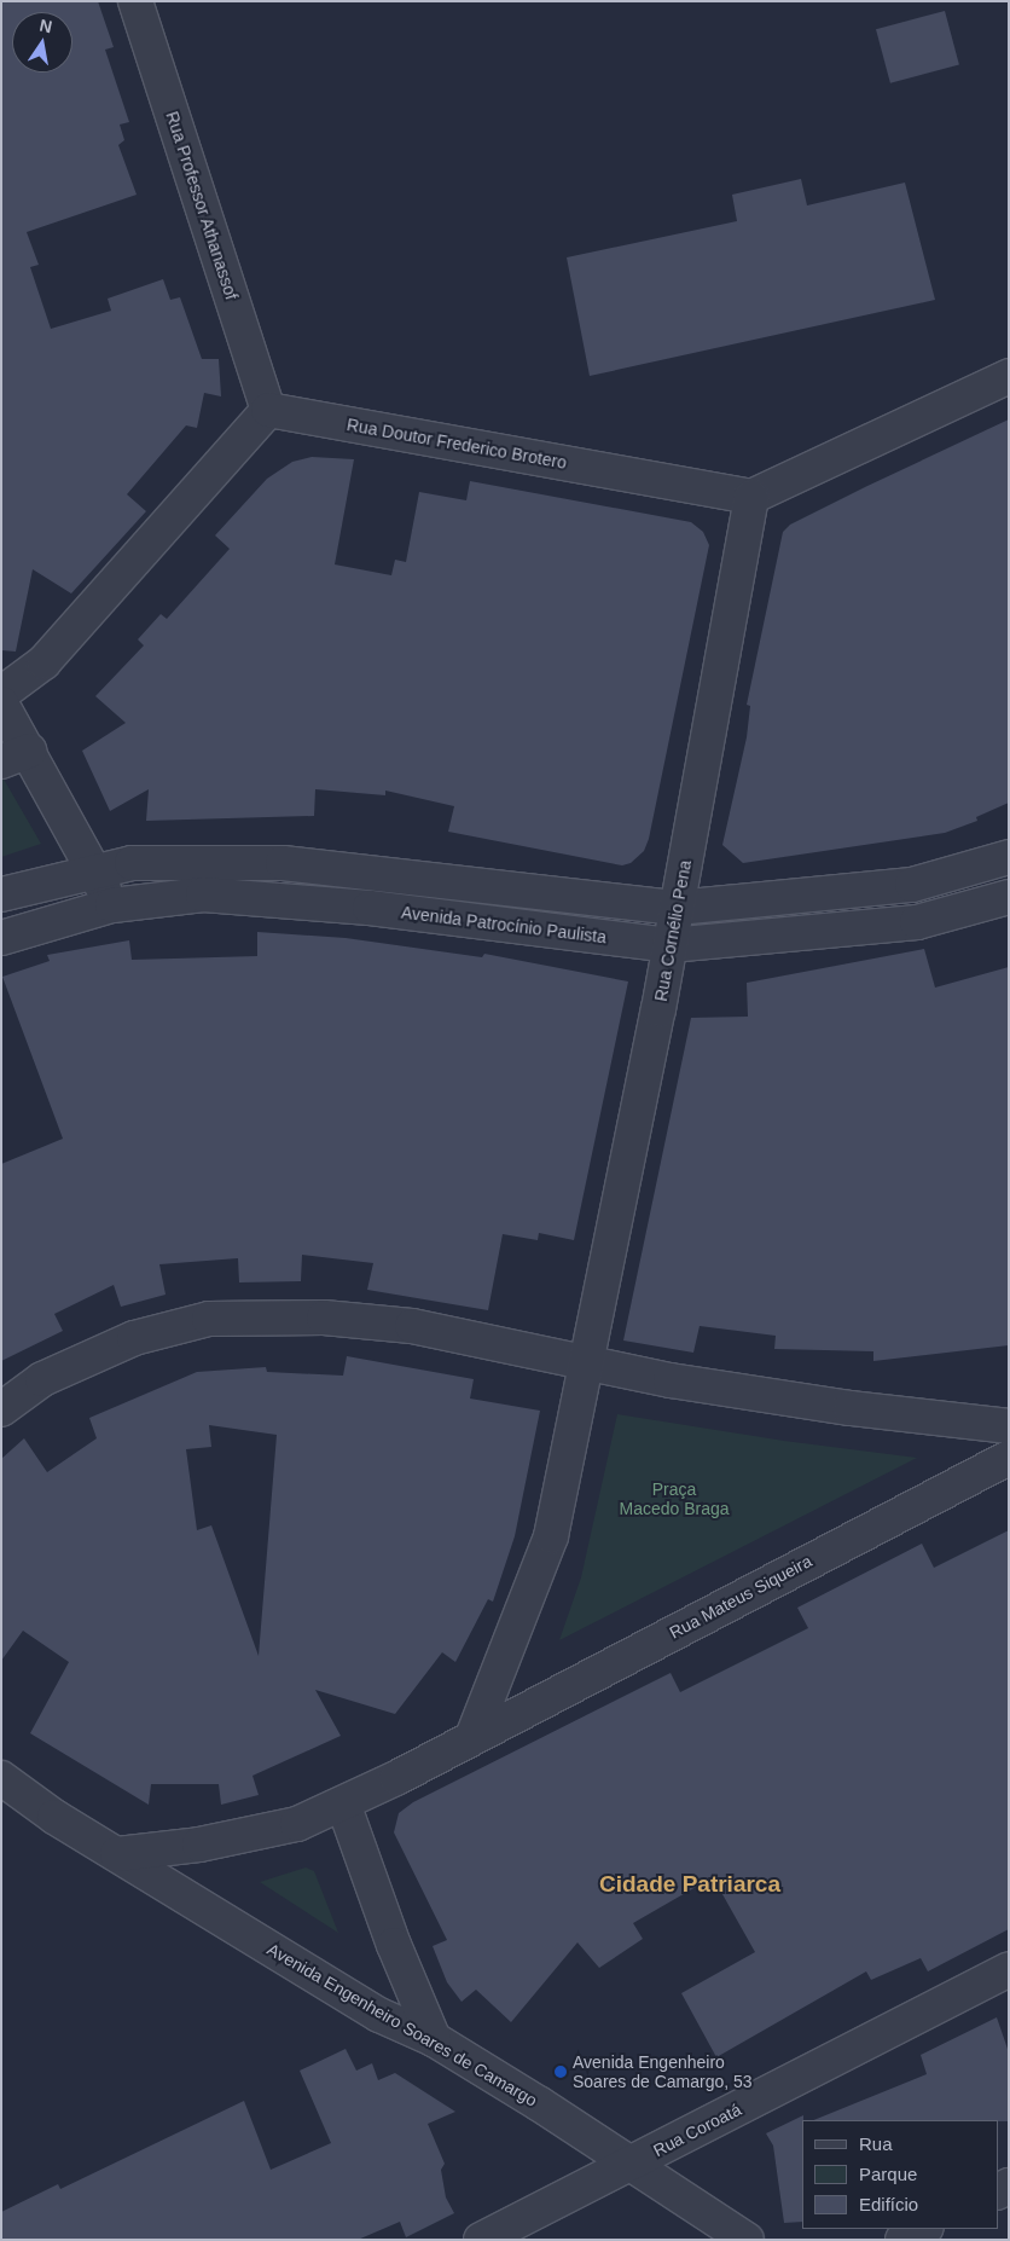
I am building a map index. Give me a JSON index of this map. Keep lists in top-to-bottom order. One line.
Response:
{"streets":{"street":["Rua Professor Athanassof","Rua Doutor Frederico Brotero","Avenida Patrocínio Paulista","Rua Cornélio Pena","Rua Mateus Siqueira","Avenida Engenheiro Soares de Camargo","Rua Coroatá"]},"crossings":[["Rua Professor Athanassof","Rua Doutor Frederico Brotero"],["Rua Doutor Frederico Brotero","Rua Cornélio Pena"],["Avenida Patrocínio Paulista","Rua Cornélio Pena"],["Rua Mateus Siqueira","Avenida Engenheiro Soares de Camargo"],["Avenida Engenheiro Soares de Camargo","Rua Coroatá"]],"districts":["Cidade Patriarca"],"parks":["Praça Macedo Braga"],"places":["Avenida Engenheiro Soares de Camargo, 53"],"legend":["Rua","Parque","Edifício"],"north":"top"}
